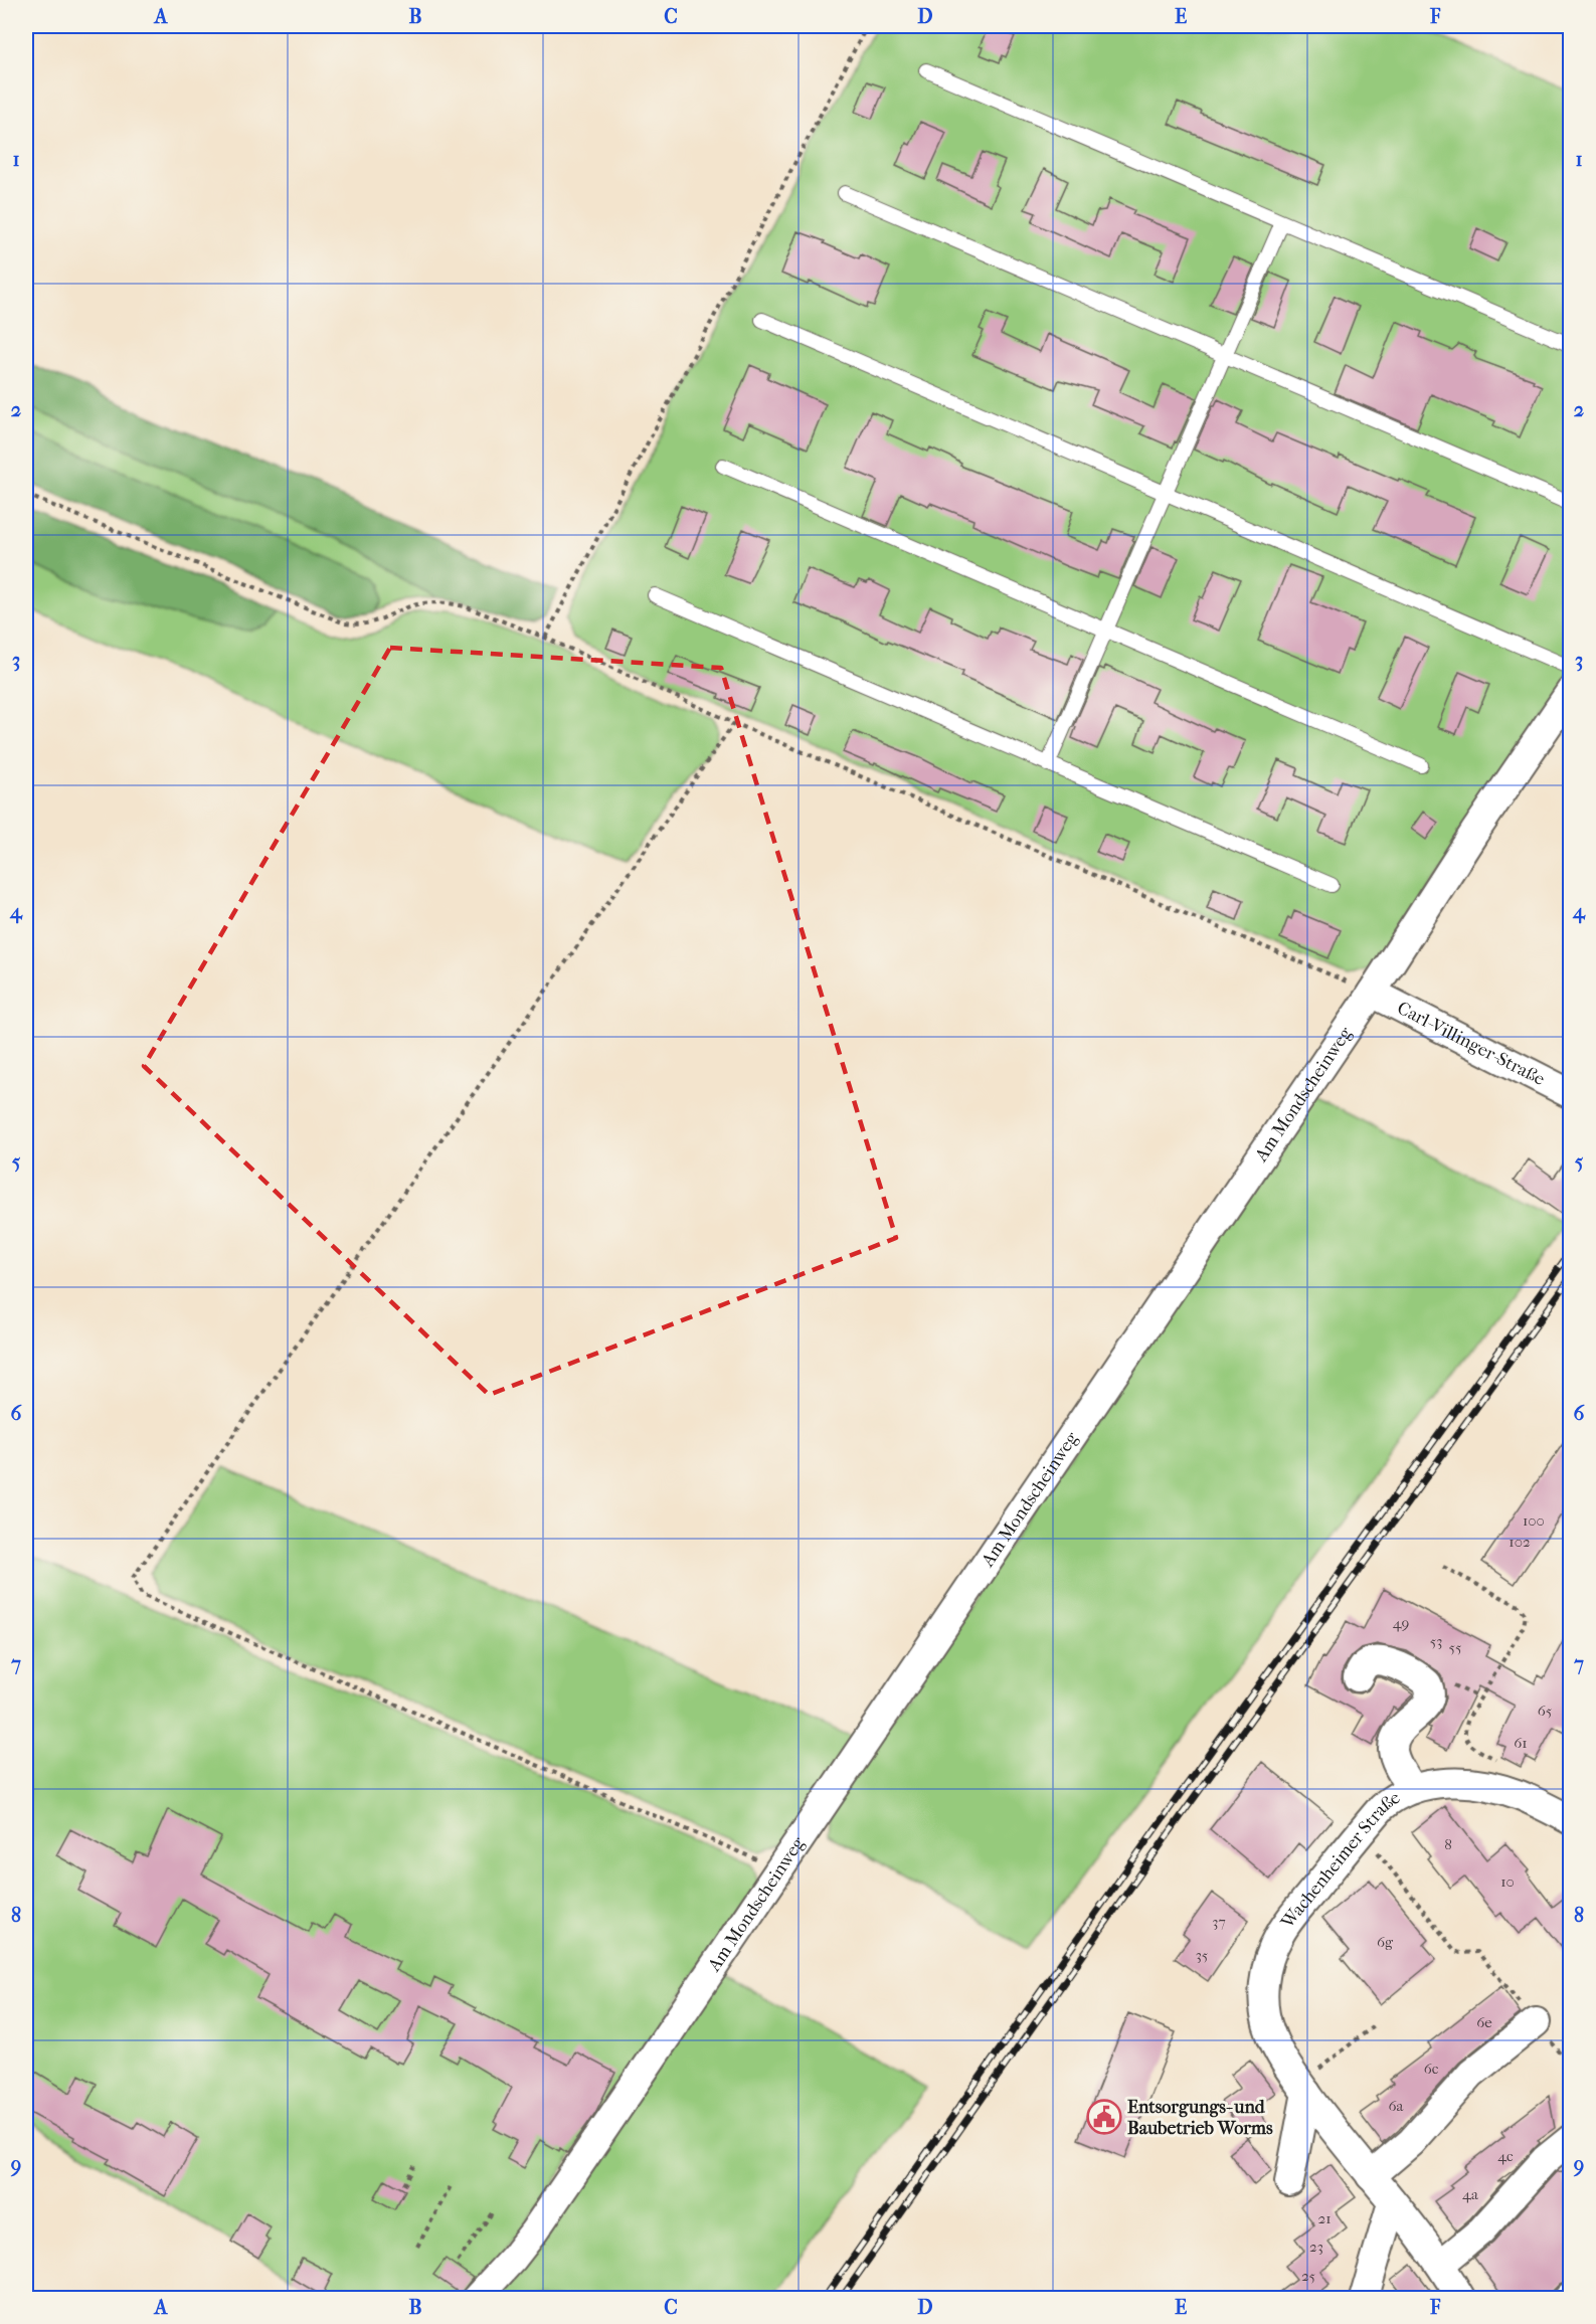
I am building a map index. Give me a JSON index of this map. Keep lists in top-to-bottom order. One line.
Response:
{"streets":{"street":["Carl-Villinger-Straße","Am Mondscheinweg","Wachenheimer Straße"]},"crossings":[["Carl-Villinger-Straße","Am Mondscheinweg"]],"places":{"public building":["Entsorgungs- und Baubetrieb Worms"]},"house_numbers":["100","102","49","53","55","65","61","8","10","37","6g","35","6e","6c","6a","4c","4a","21","23","25"],"grid":{"columns":["A","B","C","D","E","F"],"rows":["1","2","3","4","5","6","7","8","9"]}}
